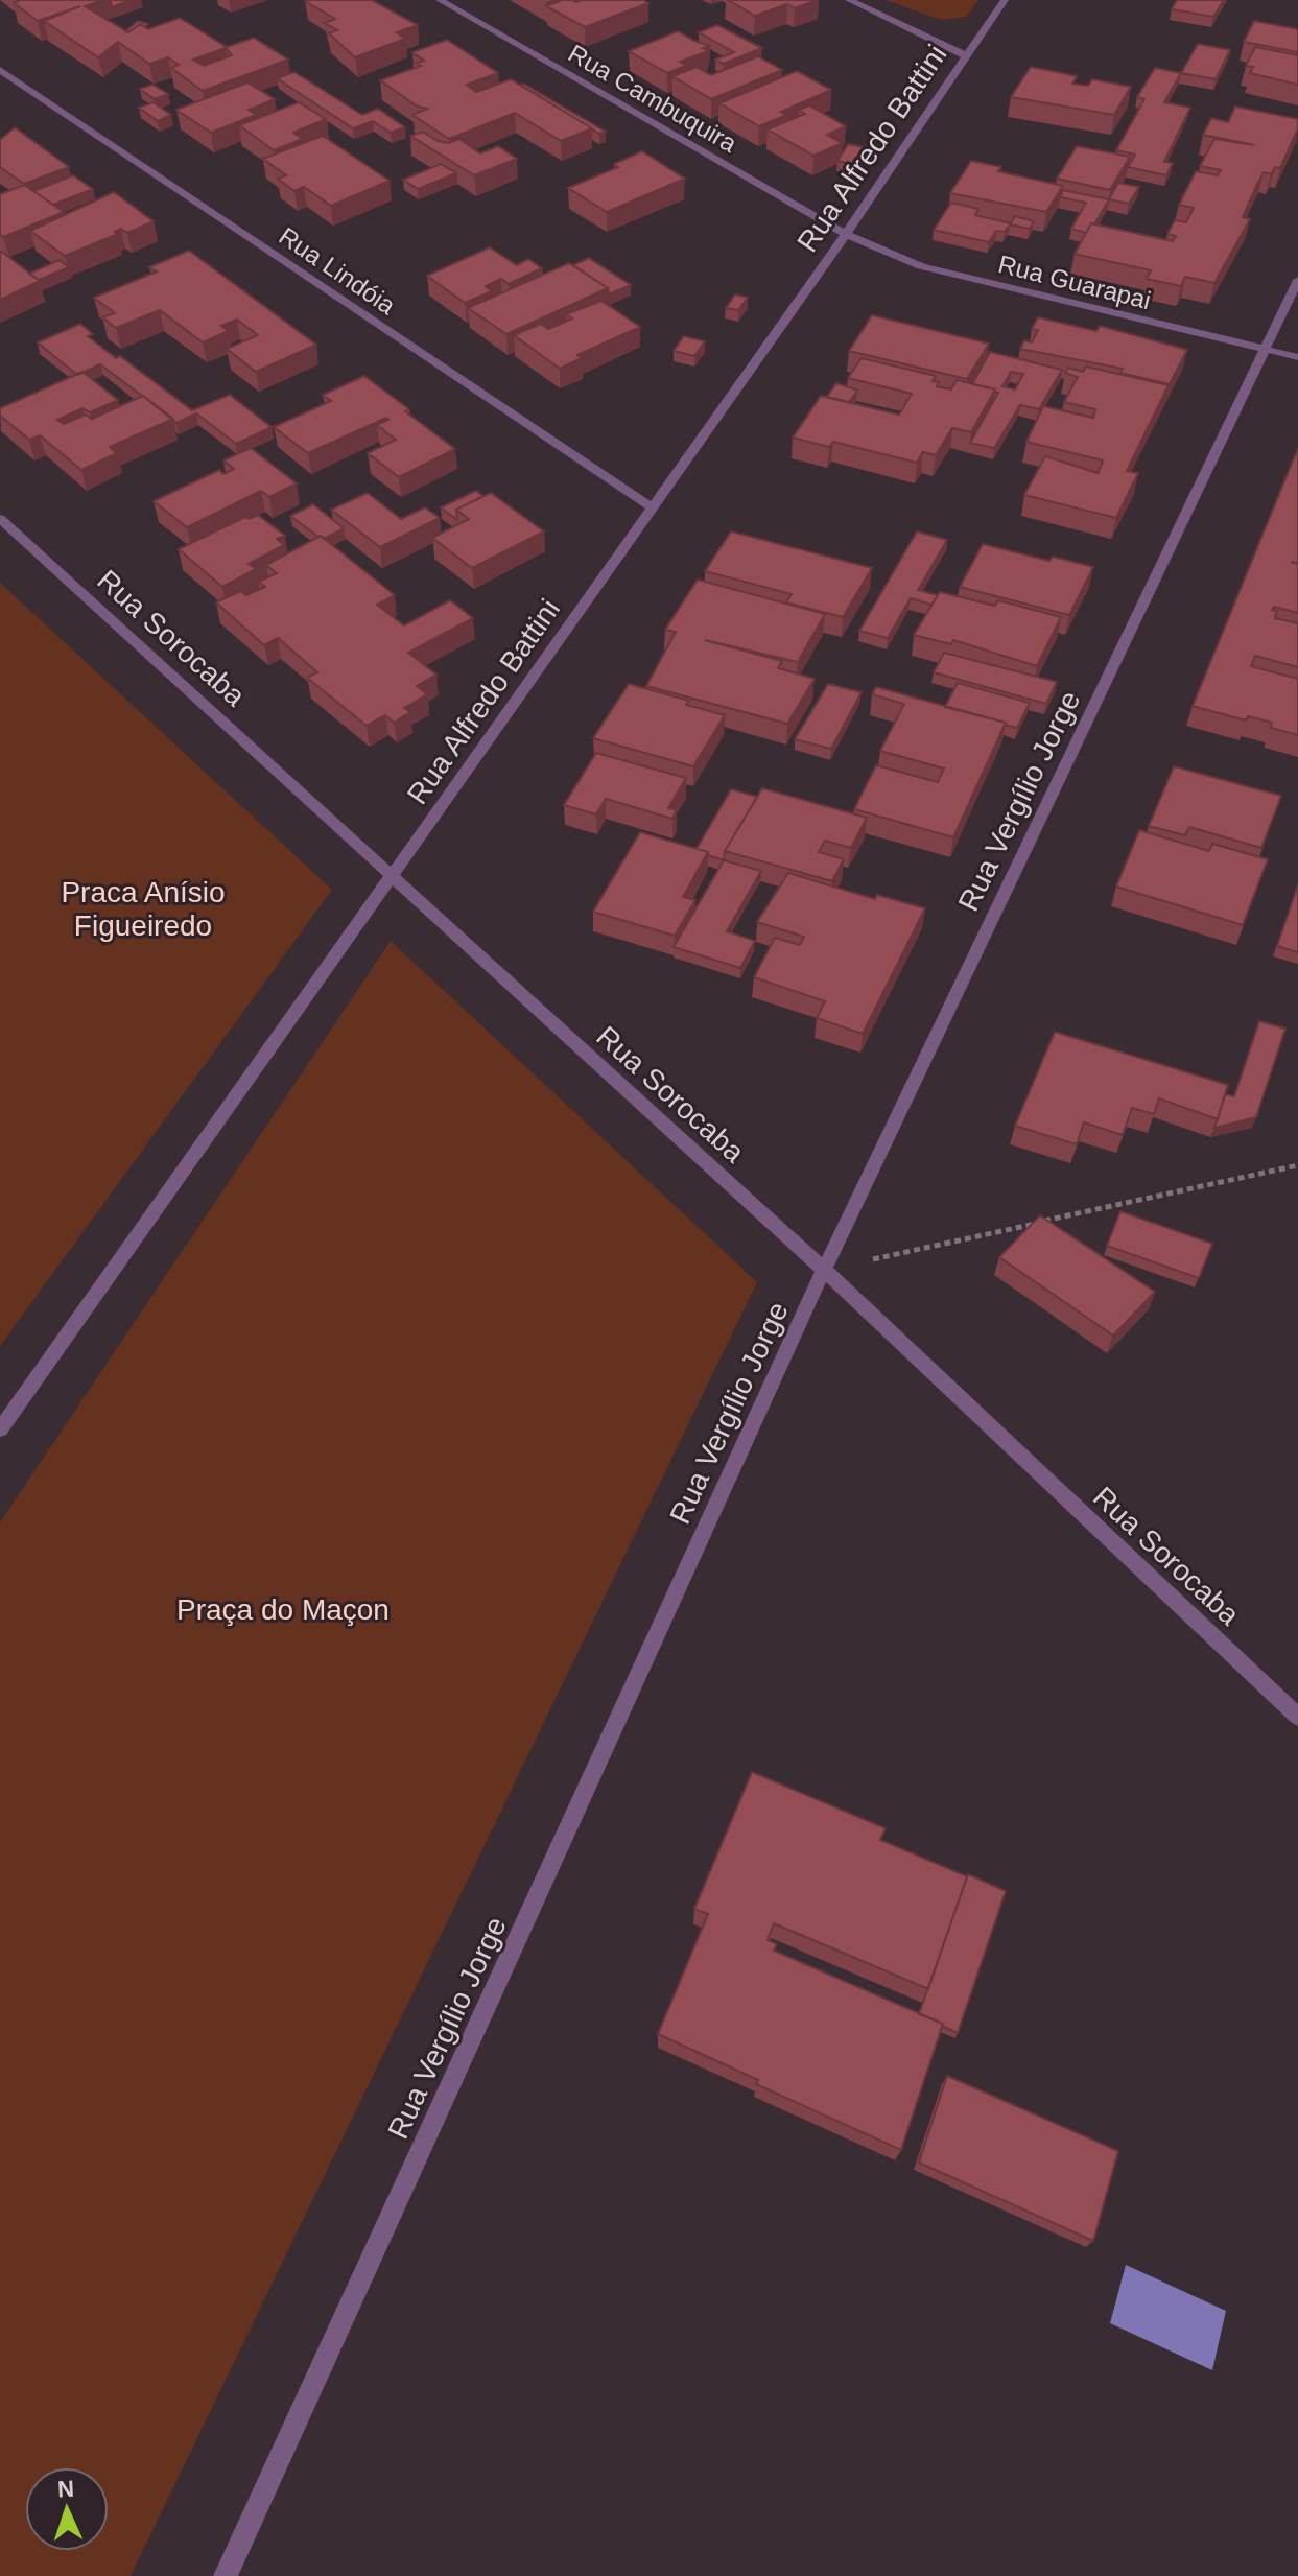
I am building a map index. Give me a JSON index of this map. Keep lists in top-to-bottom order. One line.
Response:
{"streets":{"street":["Rua Cambuquira","Rua Alfredo Battini","Rua Lindóia","Rua Guarapai","Rua Sorocaba","Rua Vergílio Jorge"]},"crossings":[["Rua Cambuquira","Rua Alfredo Battini"],["Rua Cambuquira","Rua Guarapai"],["Rua Alfredo Battini","Rua Lindóia"],["Rua Alfredo Battini","Rua Guarapai"],["Rua Alfredo Battini","Rua Sorocaba"],["Rua Guarapai","Rua Vergílio Jorge"],["Rua Sorocaba","Rua Vergílio Jorge"]],"parks":["Praca Anísio Figueiredo","Praça do Maçon"],"north":"top"}
